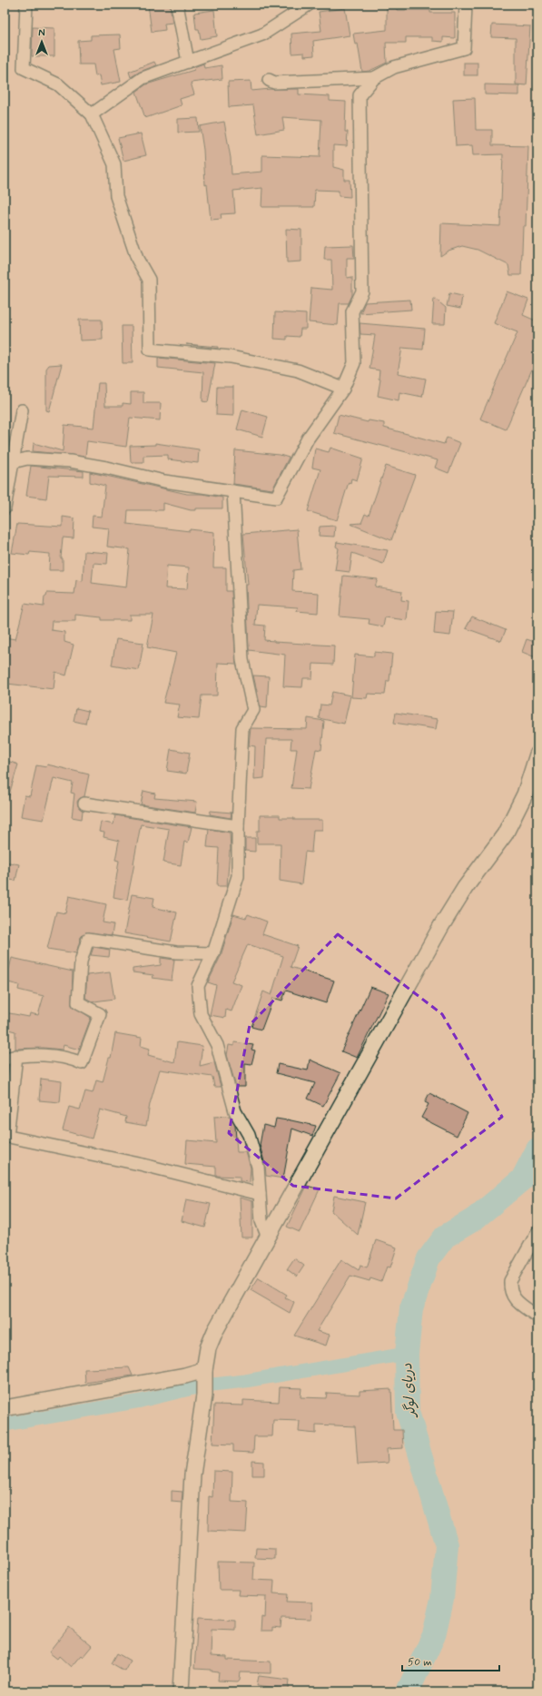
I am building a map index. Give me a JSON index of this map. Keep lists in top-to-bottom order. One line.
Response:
{"water":["دریای لوگر"],"scale_bar":"50 m","north":"top"}
